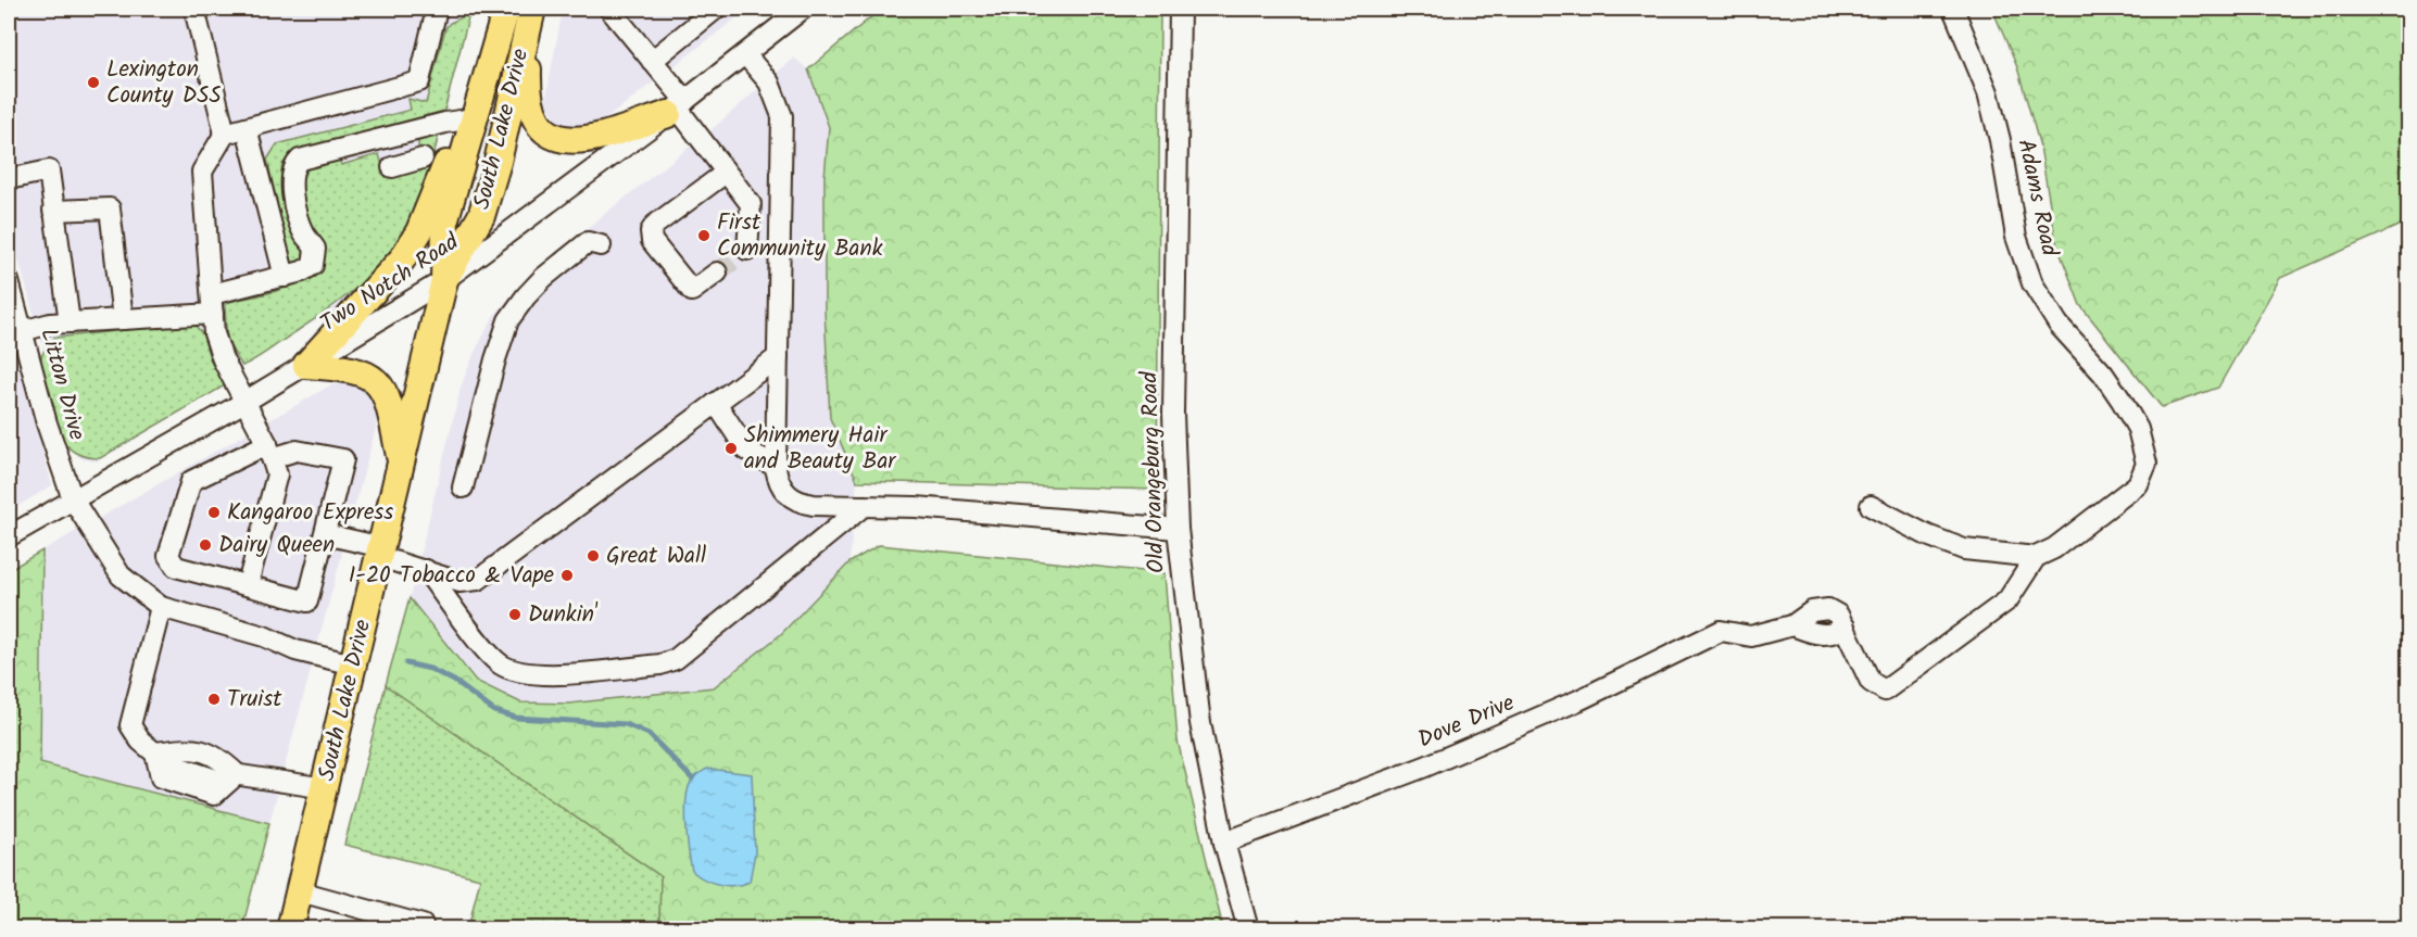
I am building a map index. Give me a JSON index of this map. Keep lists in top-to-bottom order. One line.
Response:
{"streets":{"main road":["South Lake Drive"],"street":["Adams Road","Two Notch Road","Litton Drive","Old Orangeburg Road","Dove Drive"]},"crossings":[["South Lake Drive","Two Notch Road"],["Adams Road","Dove Drive"],["Two Notch Road","Litton Drive"],["Old Orangeburg Road","Dove Drive"]],"places":["Lexington County DSS","First Community Bank","Shimmery Hair and Beauty Bar","Kangaroo Express","Dairy Queen","Great Wall","I-20 Tobacco & Vape","Dunkin'","Truist"]}
